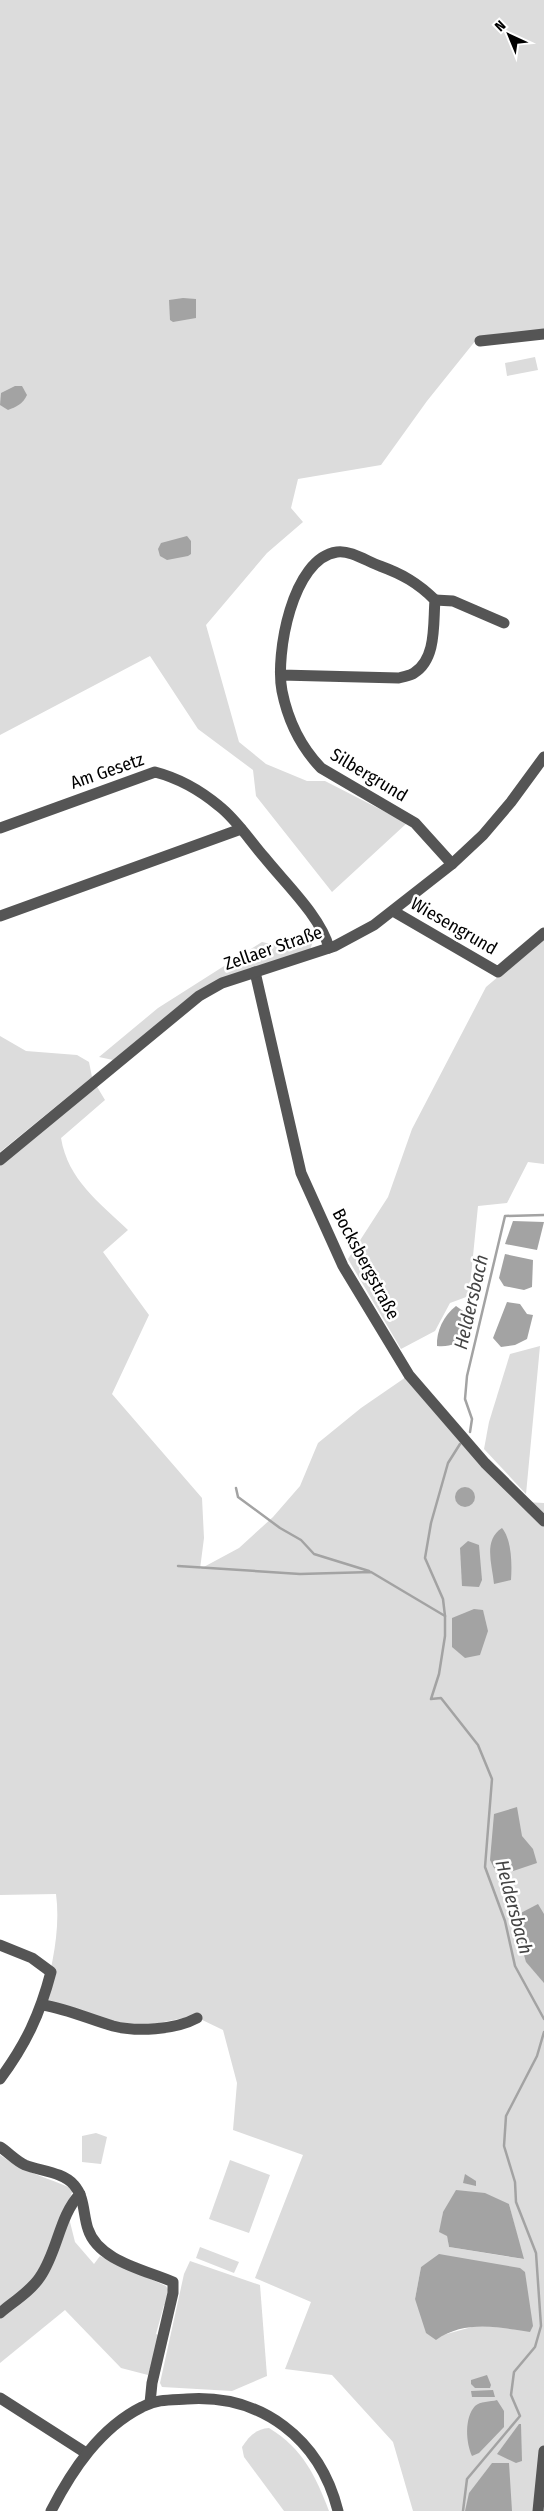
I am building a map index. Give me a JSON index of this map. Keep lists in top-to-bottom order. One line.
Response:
{"streets":{"street":["Am Gesetz","Silbergrund","Wiesengrund","Zellaer Straße","Bocksbergstraße"]},"crossings":[["Am Gesetz","Zellaer Straße"],["Silbergrund","Zellaer Straße"],["Wiesengrund","Zellaer Straße"],["Zellaer Straße","Bocksbergstraße"]],"water":["Heldersbach"],"north":"top left"}
